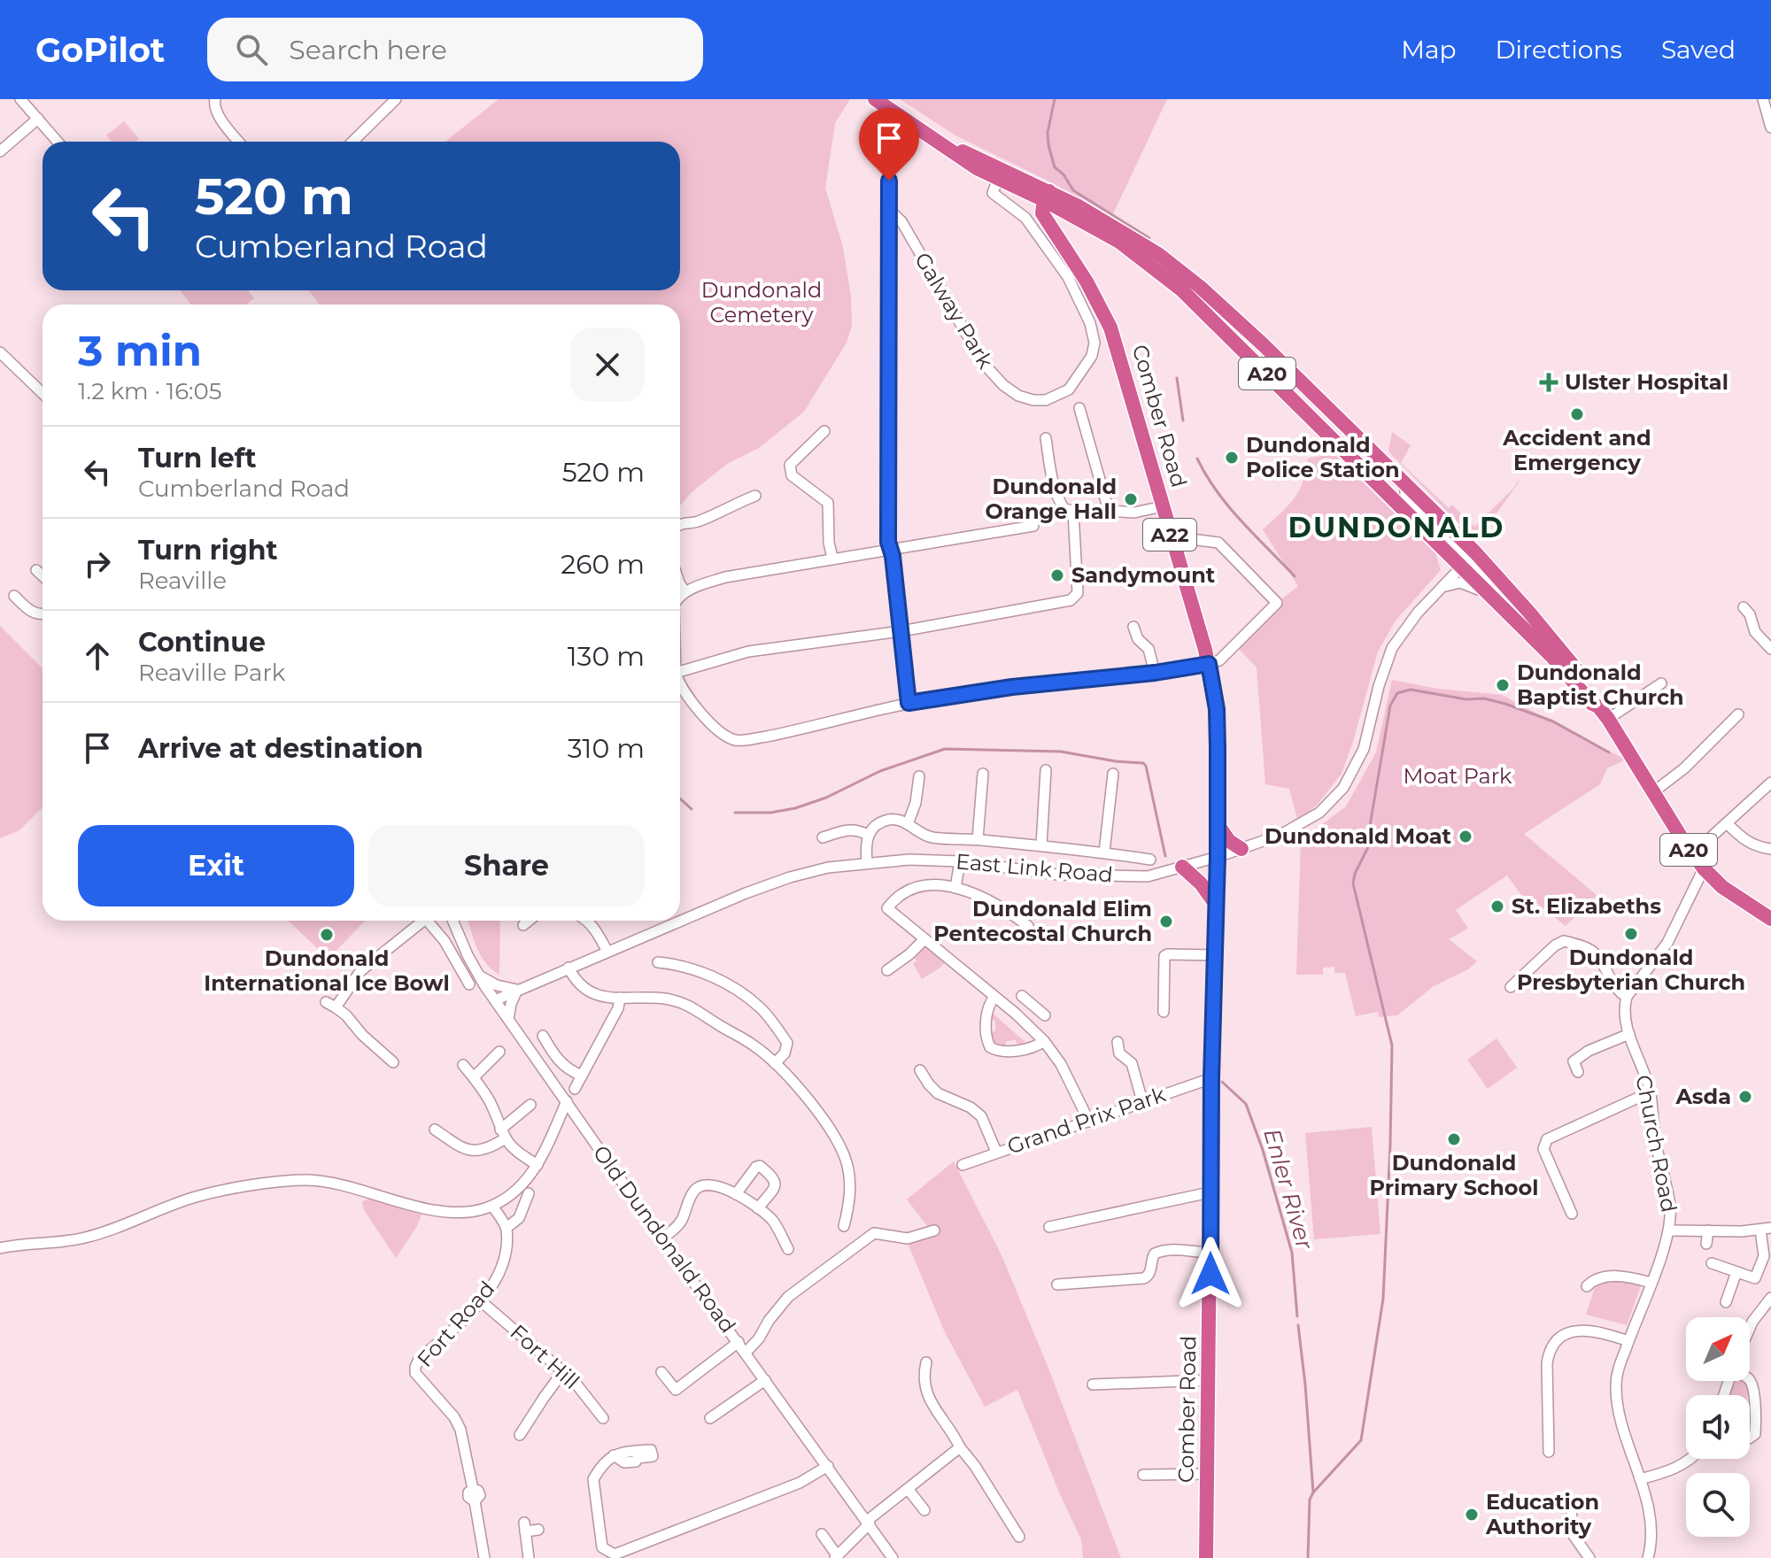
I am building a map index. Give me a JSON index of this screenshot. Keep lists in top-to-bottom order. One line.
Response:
{"streets":{"highway":["A20","Comber Road","A22"],"street":["Galway Park","East Link Road","Grand Prix Park","Church Road","Old Dundonald Road","Fort Road","Fort Hill"]},"crossings":[["Galway Park","A20"],["A20","Comber Road"],["A20","East Link Road"],["Comber Road","East Link Road"],["Comber Road","Grand Prix Park"],["East Link Road","Old Dundonald Road"],["Fort Road","Fort Hill"]],"districts":["DUNDONALD"],"water":["Enler River"],"parks":["Dundonald Cemetery","Moat Park"],"places":{"health":["Ulster Hospital"],"other":["Accident and Emergency","Dundonald Police Station","Dundonald Orange Hall","Sandymount","Dundonald Baptist Church","Dundonald Moat","St. Elizabeths","Dundonald Elim Pentecostal Church","Dundonald Presbyterian Church","Dundonald International Ice Bowl","Asda","Dundonald Primary School","Education Authority"]},"north":"top right","page":{"header":"GoPilot","search":"Search here","nav":["Map","Directions","Saved"],"turn":["520 m","Cumberland Road"],"heading":["3 min","1.2 km · 16:05"],"list":[{"name":"Turn left","note":"Cumberland Road","value":"520 m"},{"name":"Turn right","note":"Reaville","value":"260 m"},{"name":"Continue","note":"Reaville Park","value":"130 m"},{"name":"Arrive at destination","value":"310 m"}],"buttons":["Exit","Share"]}}
